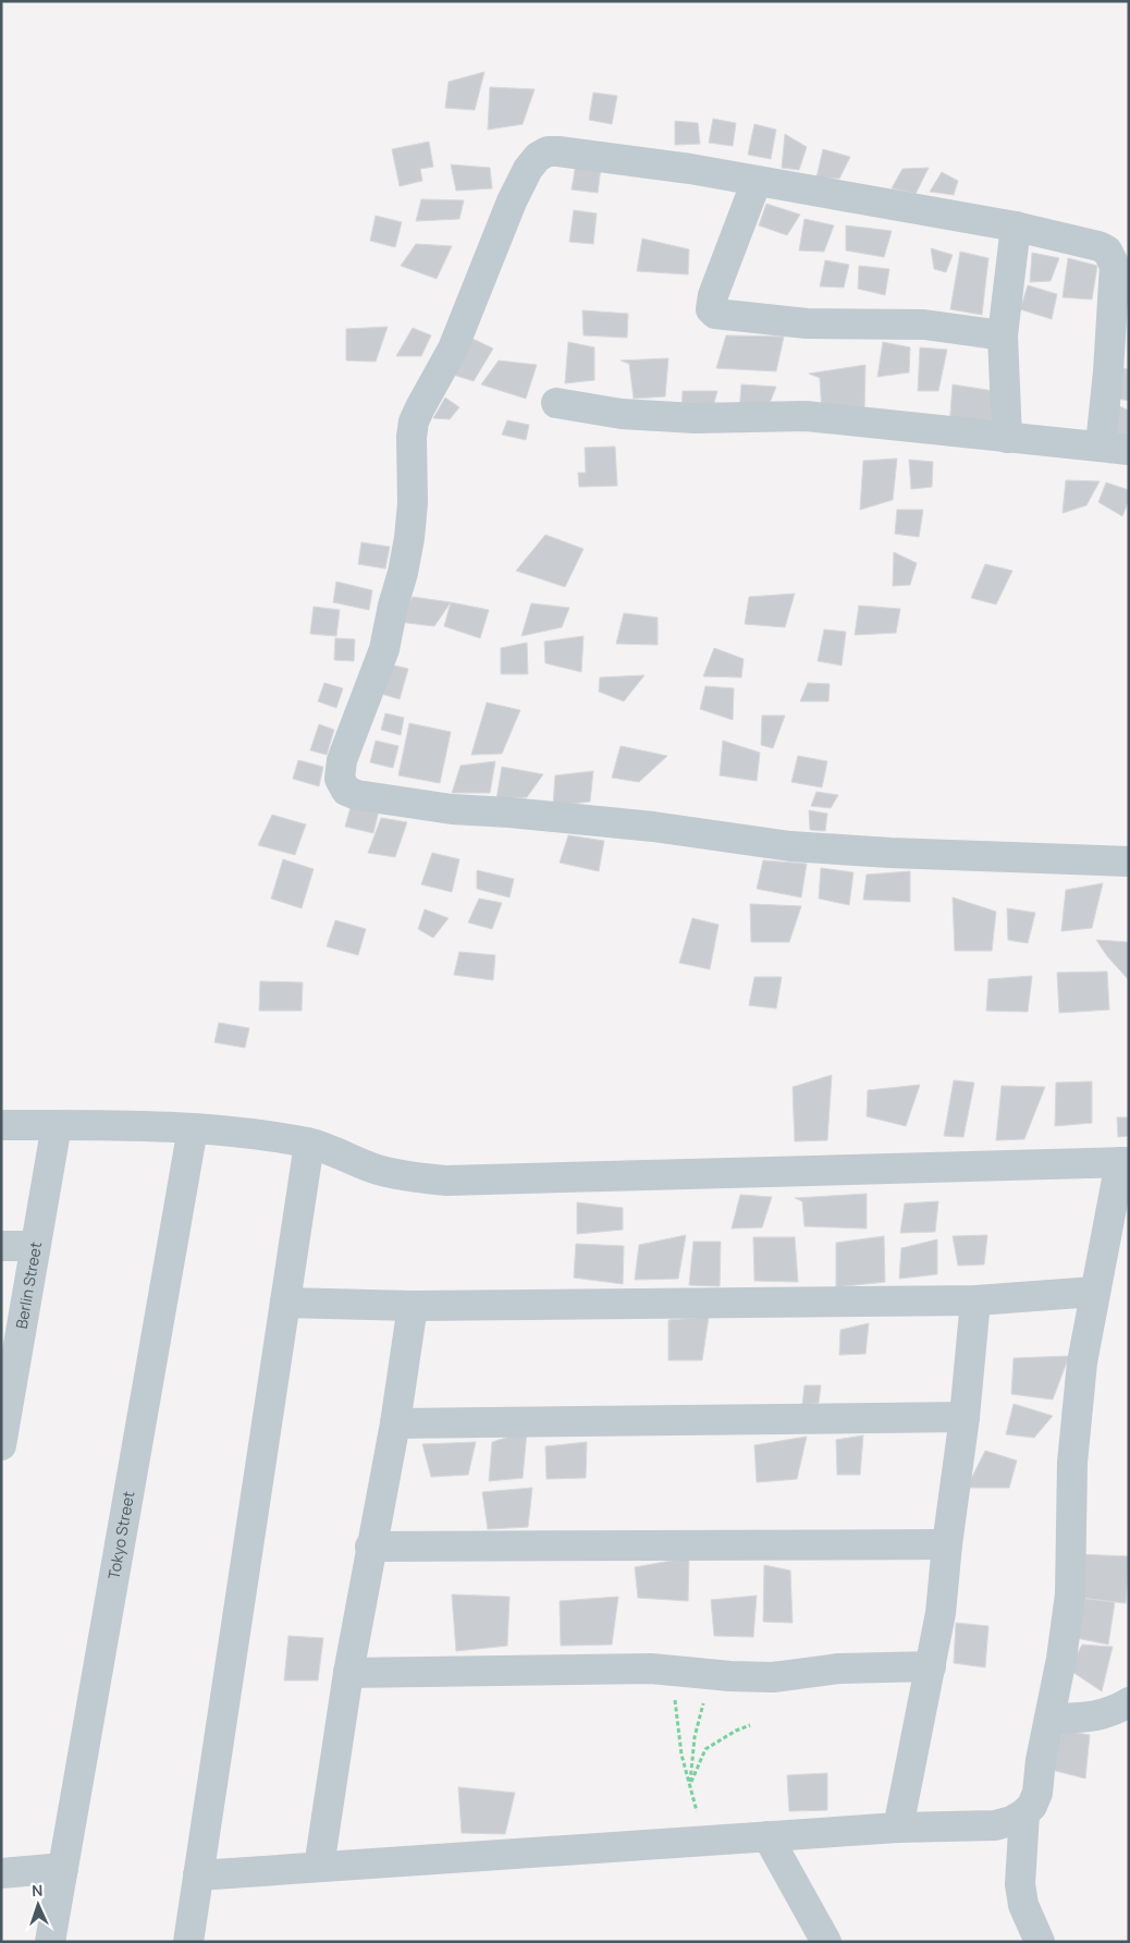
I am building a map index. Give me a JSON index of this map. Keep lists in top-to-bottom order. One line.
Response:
{"streets":{"street":["Berlin Street","Tokyo Street"]},"north":"top"}
